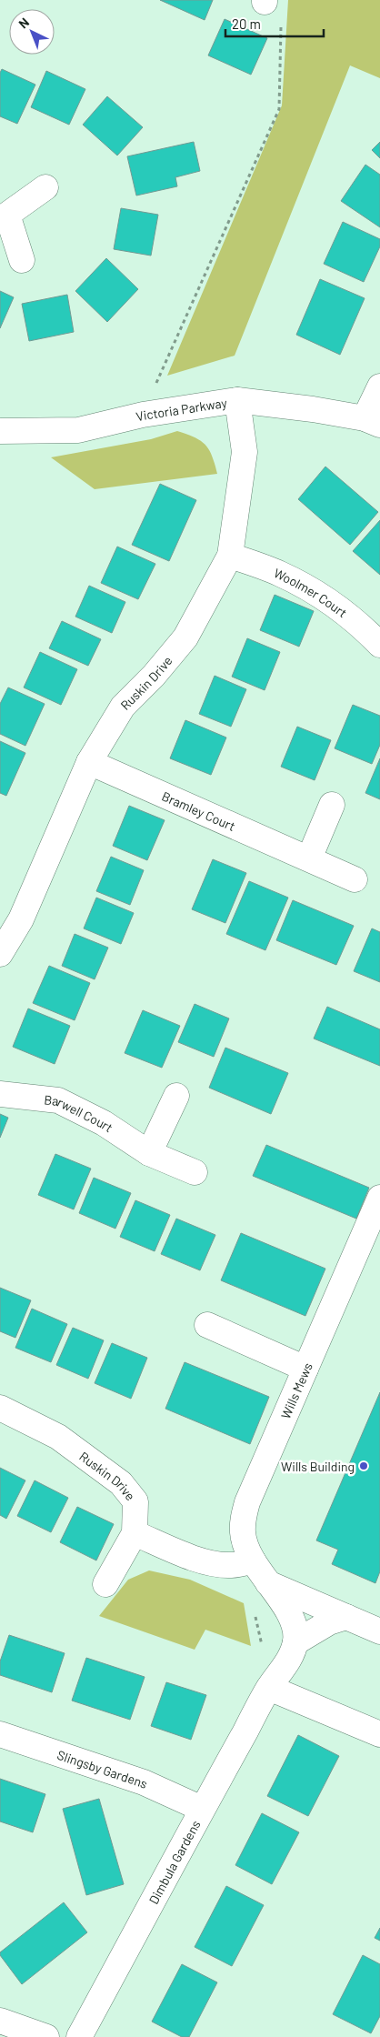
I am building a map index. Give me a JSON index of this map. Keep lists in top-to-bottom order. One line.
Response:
{"streets":{"street":["Victoria Parkway","Woolmer Court","Ruskin Drive","Bramley Court","Barwell Court","Wills Mews","Slingsby Gardens","Dimbula Gardens"]},"crossings":[["Victoria Parkway","Ruskin Drive"],["Woolmer Court","Ruskin Drive"],["Ruskin Drive","Bramley Court"],["Wills Mews","Dimbula Gardens"],["Slingsby Gardens","Dimbula Gardens"]],"places":["Wills Building"],"scale_bar":"20 m","north":"top left"}
